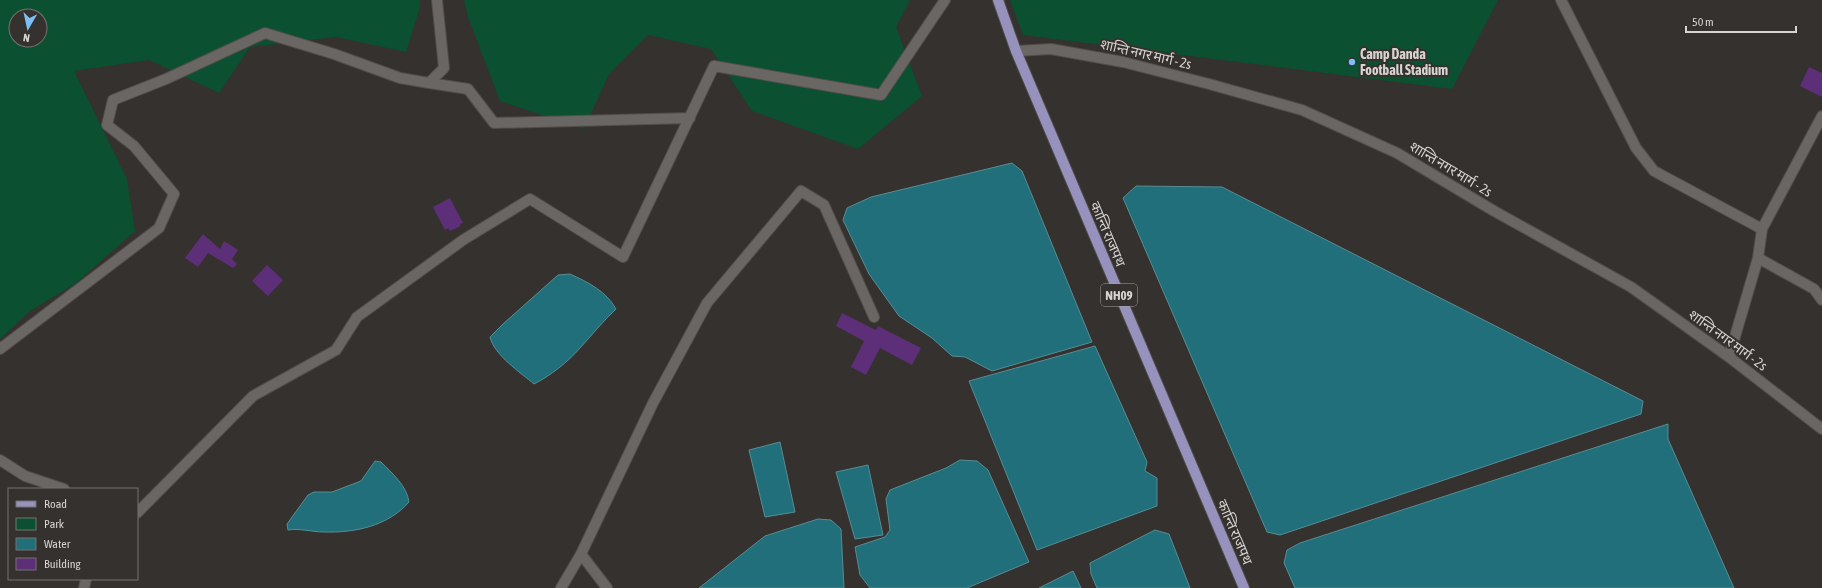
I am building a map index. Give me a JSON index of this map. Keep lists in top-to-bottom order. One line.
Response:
{"streets":{"main road":["कान्ति राजपथ","NH09"],"street":["शान्ति नगर मार्ग - 2s"]},"crossings":[["शान्ति नगर मार्ग - 2s","कान्ति राजपथ"]],"places":["Camp Danda Football Stadium"],"legend":["Road","Park","Water","Building"],"scale_bar":"50 m","north":"bottom"}
